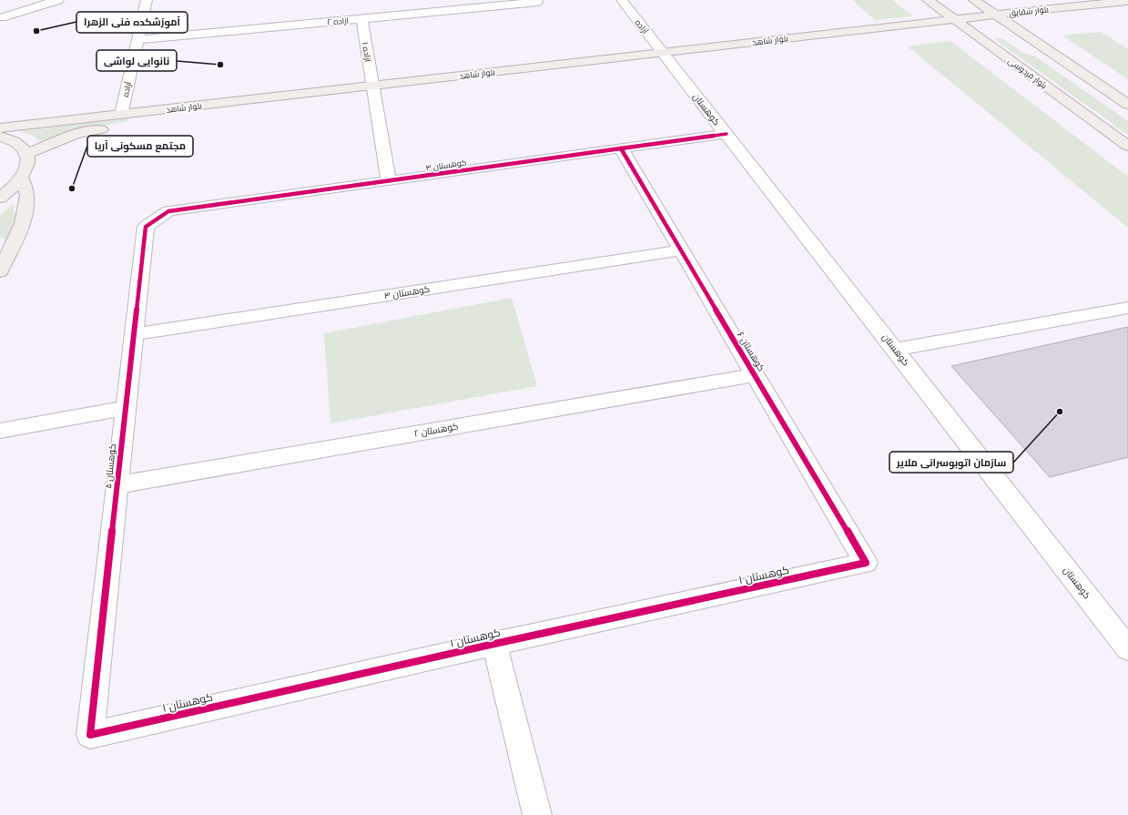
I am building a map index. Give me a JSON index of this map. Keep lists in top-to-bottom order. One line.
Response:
{"streets":{"main road":["بلوار شقایق","بلوار شاهد","بلوار فردوسی"],"street":["ازاده ۲","آزاده","ازاده ۱","کوهستان","کوهستان ۴","کوهستان ۳","کوهستان ۶","کوهستان ۲","کوهستان ۵","کوهستان ۱"]},"crossings":[["بلوار شقایق","بلوار شاهد"],["بلوار شقایق","بلوار فردوسی"],["ازاده ۲","آزاده"],["ازاده ۲","ازاده ۱"],["آزاده","بلوار شاهد"],["آزاده","کوهستان"],["بلوار شاهد","ازاده ۱"],["بلوار شاهد","بلوار فردوسی"],["بلوار شاهد","کوهستان"],["ازاده ۱","کوهستان ۴"],["کوهستان","کوهستان ۴"],["کوهستان ۴","کوهستان ۶"],["کوهستان ۴","کوهستان ۵"],["کوهستان ۳","کوهستان ۶"],["کوهستان ۳","کوهستان ۵"],["کوهستان ۶","کوهستان ۲"],["کوهستان ۶","کوهستان ۱"],["کوهستان ۲","کوهستان ۵"],["کوهستان ۵","کوهستان ۱"]],"places":["آموزشکده فنی الزهرا","نانوایی لواشی","مجتمع مسکونی آریا","سازمان اتوبوسرانی ملایر"]}
